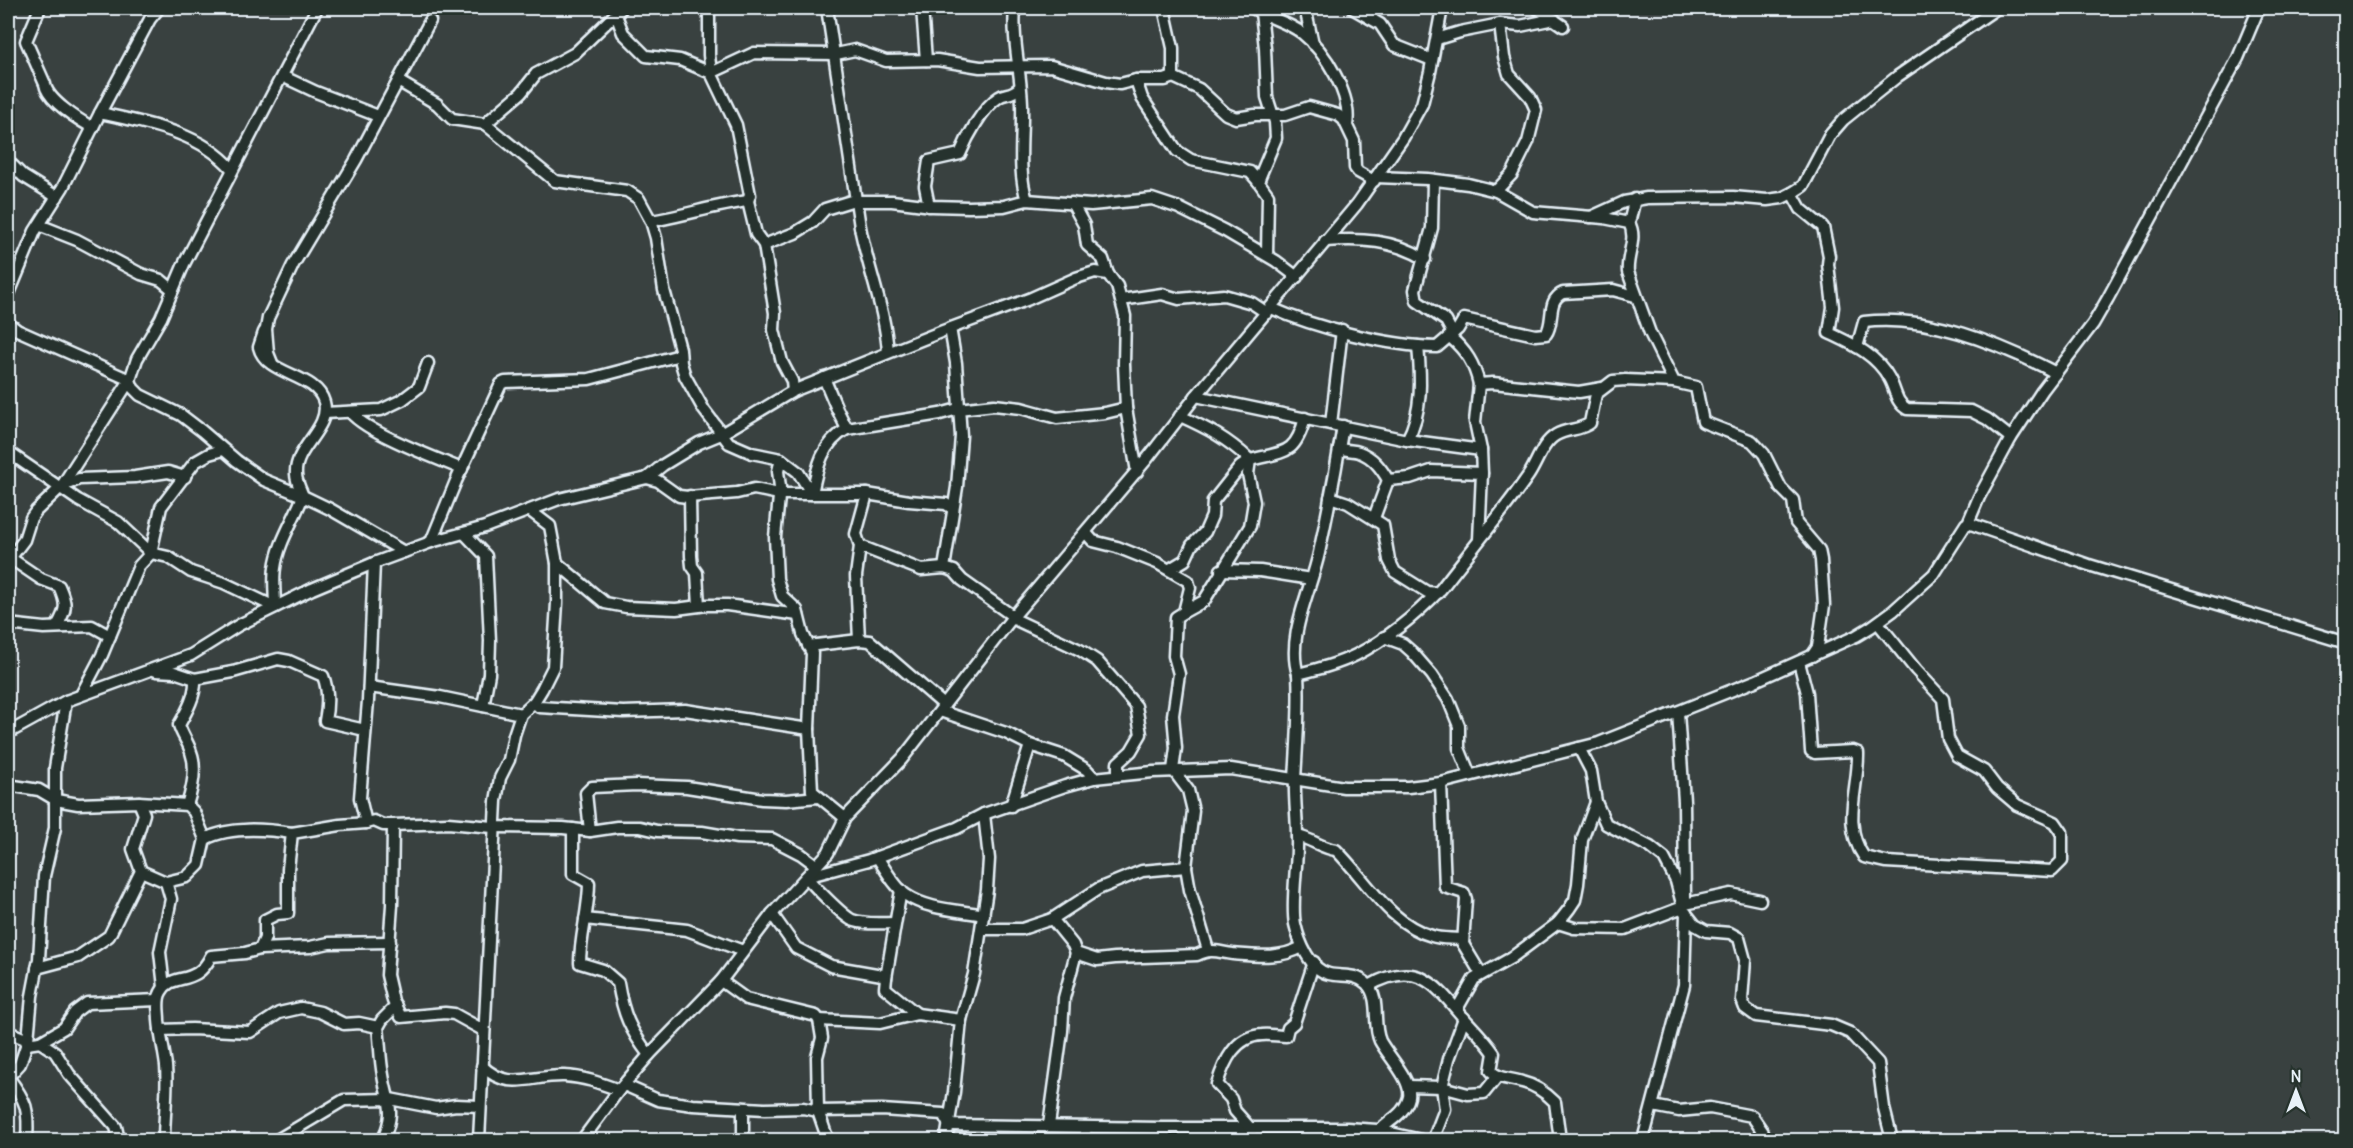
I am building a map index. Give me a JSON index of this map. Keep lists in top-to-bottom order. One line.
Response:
{"north":"top"}
